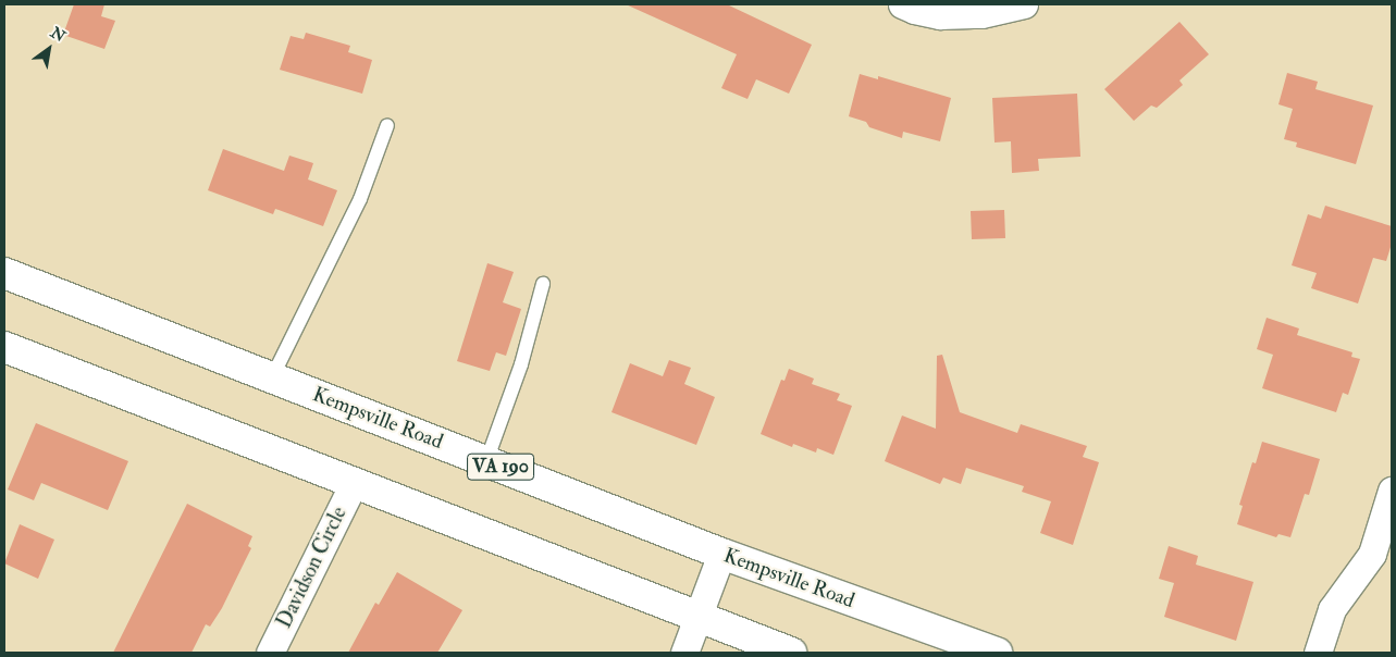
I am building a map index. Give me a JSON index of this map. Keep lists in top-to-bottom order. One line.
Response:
{"streets":{"main road":["Kempsville Road","VA 190"],"street":["Davidson Circle"]},"north":"top right"}
